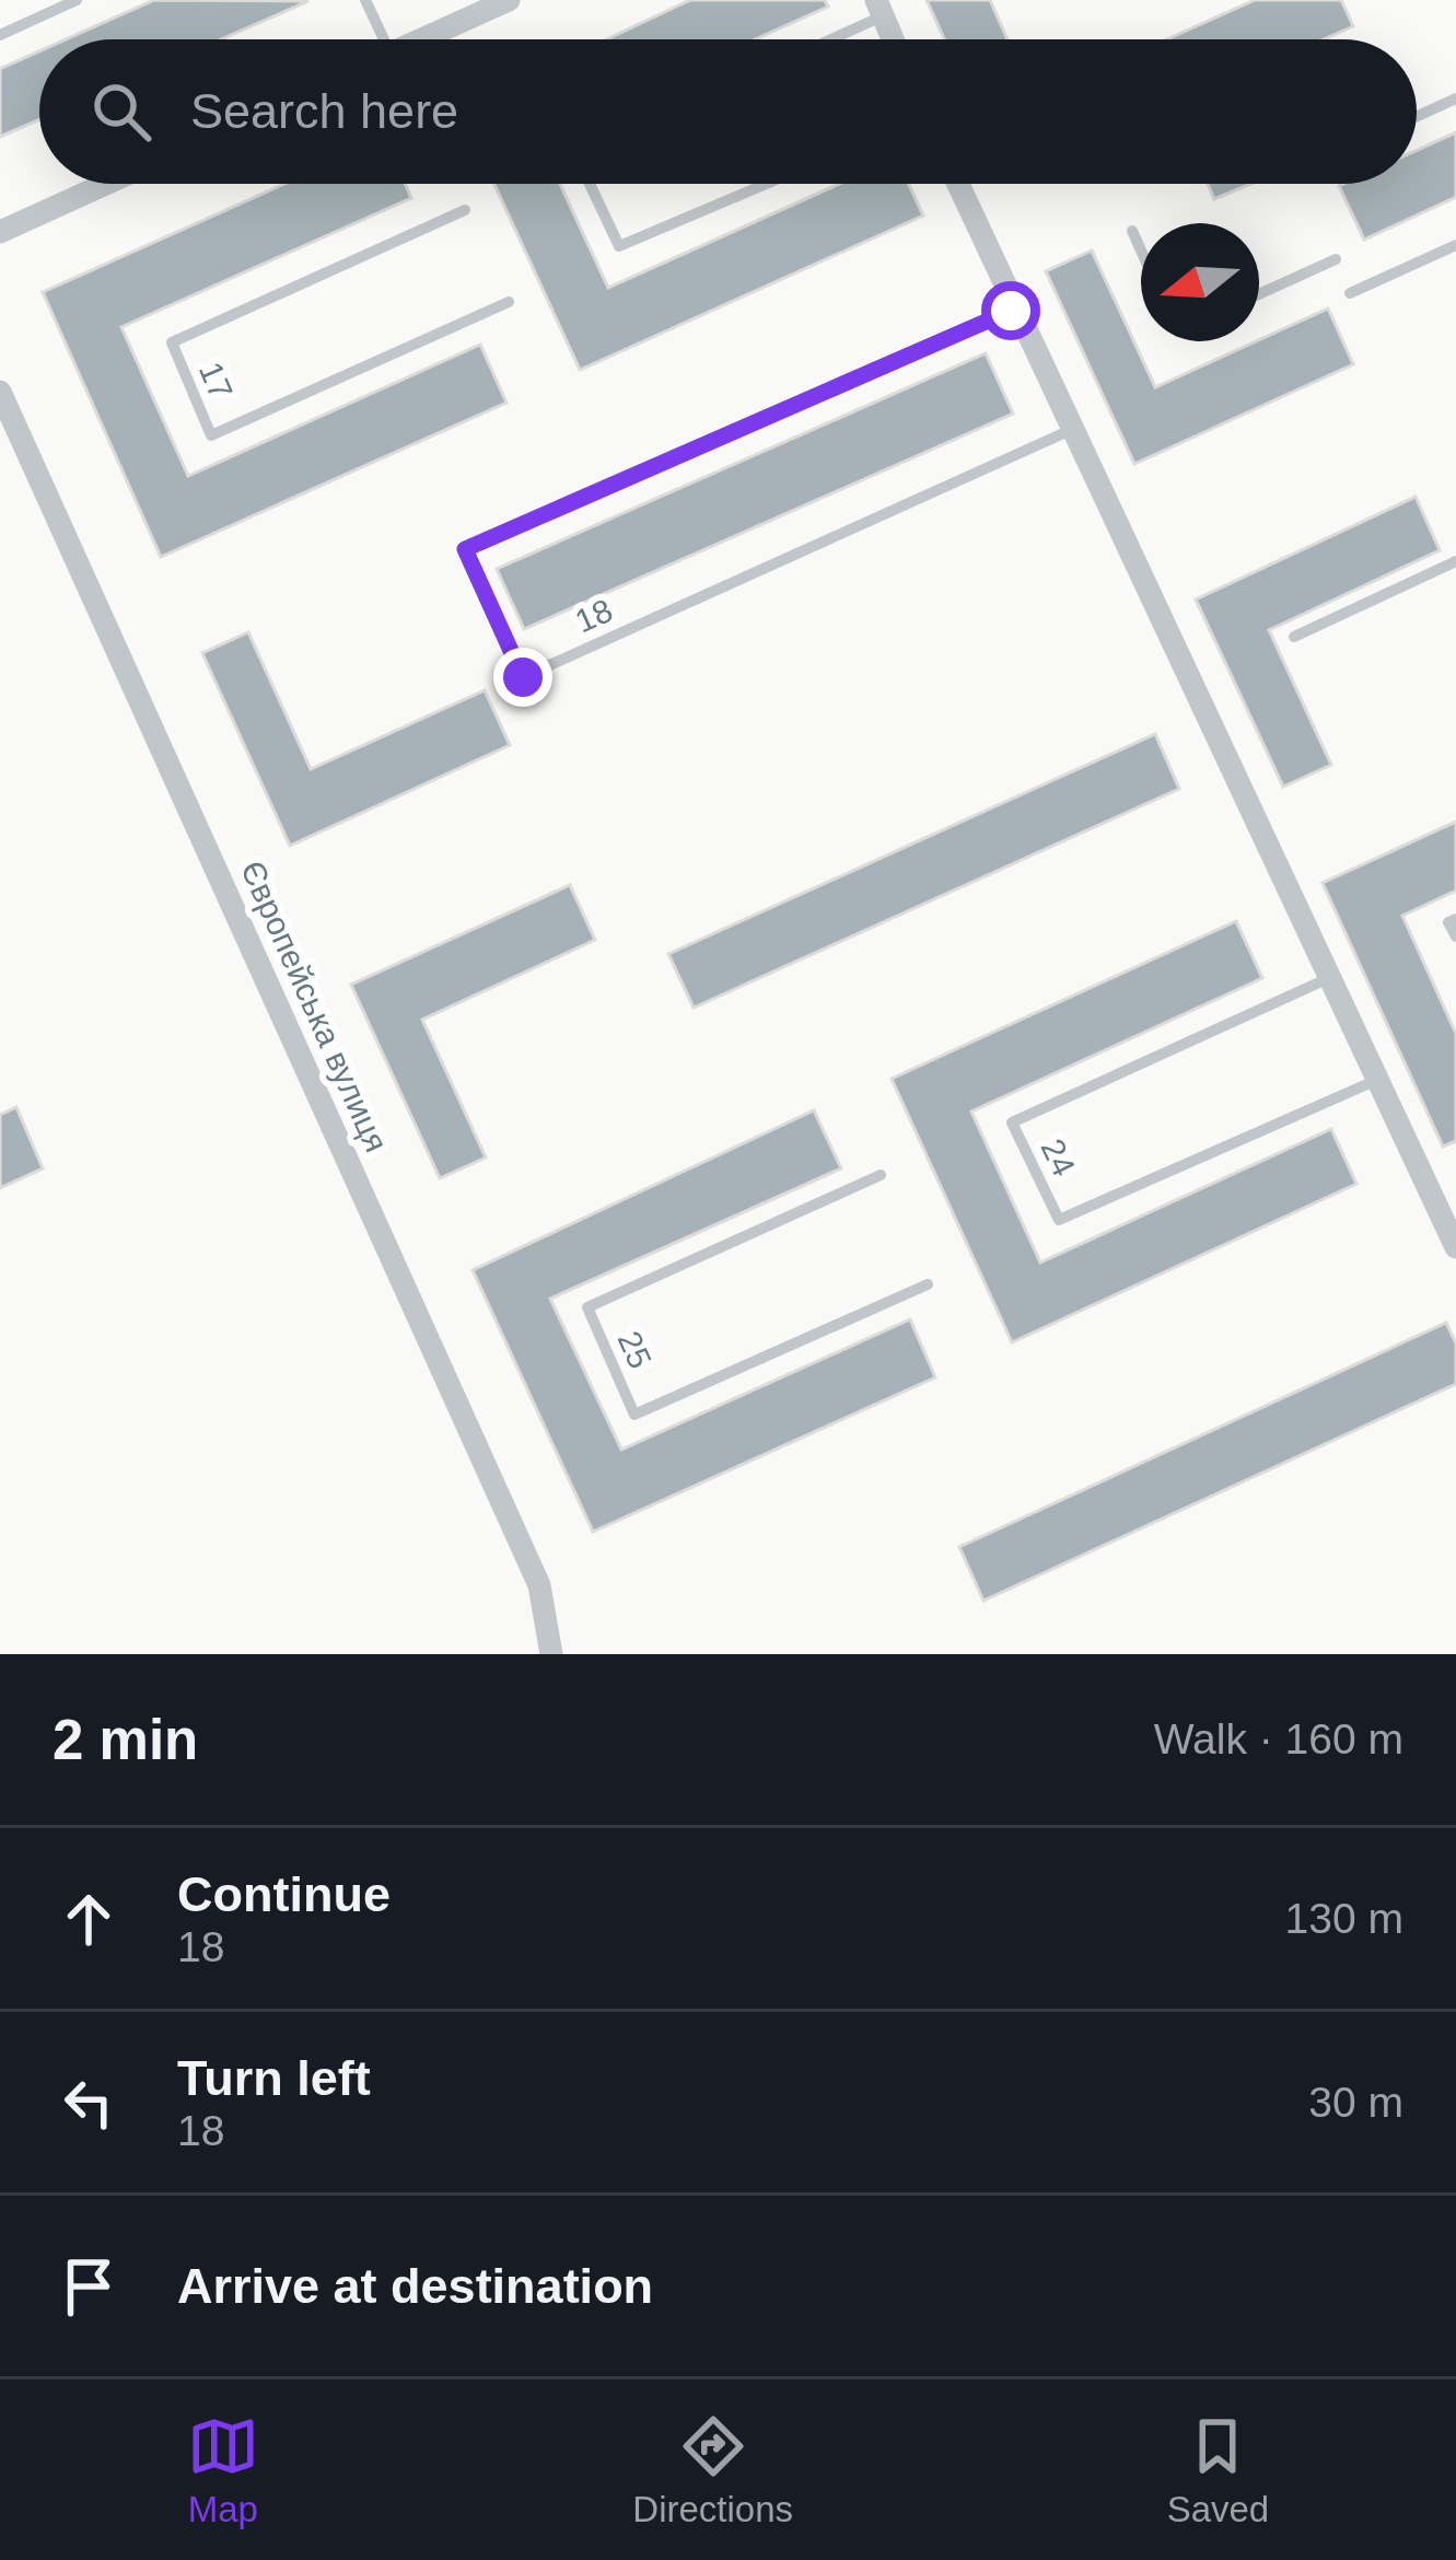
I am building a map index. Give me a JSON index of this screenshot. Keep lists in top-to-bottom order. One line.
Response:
{"streets":{"street":["Європейська вулиця"],"lane":["17","18","24","25"]},"north":"left","page":{"search":"Search here","heading":["2 min","Walk · 160 m"],"list":[["Continue","18","130 m"],["Turn left","18","30 m"],"Arrive at destination"],"nav":["Map","Directions","Saved"]}}
